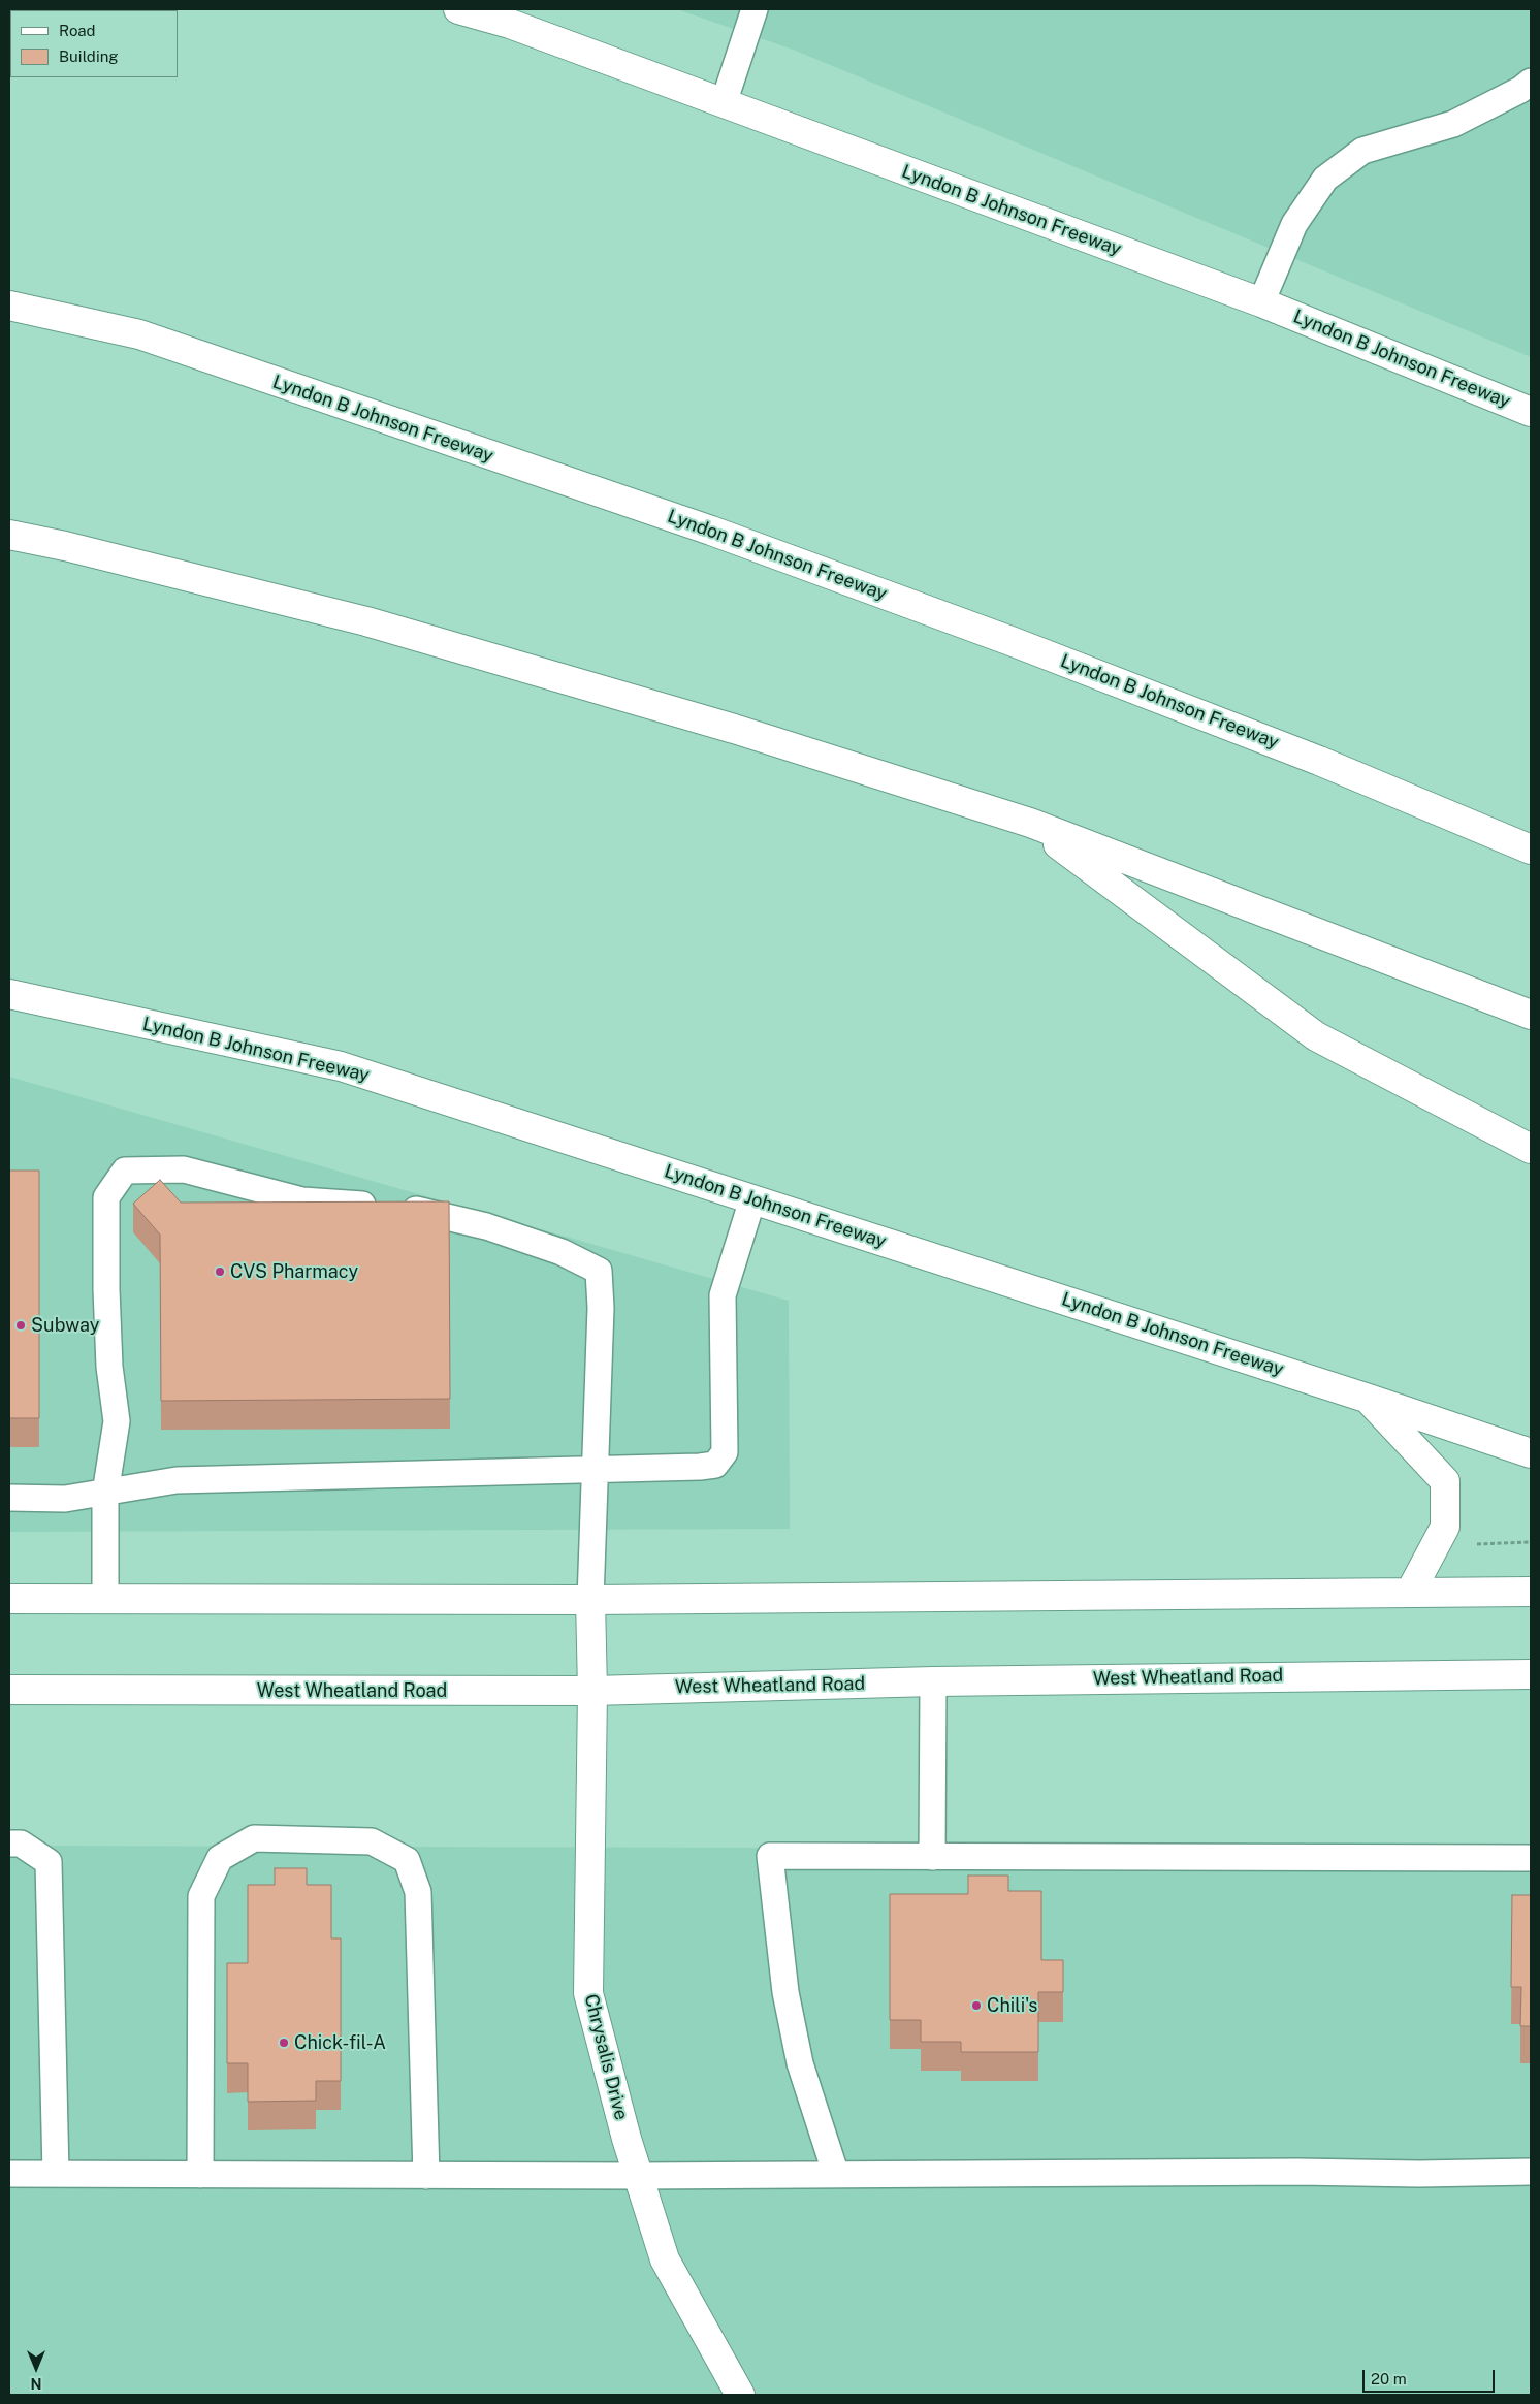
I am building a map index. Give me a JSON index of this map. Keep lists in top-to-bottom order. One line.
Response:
{"streets":{"main road":["Lyndon B Johnson Freeway","West Wheatland Road","Chrysalis Drive"]},"crossings":[["West Wheatland Road","Chrysalis Drive"]],"places":["CVS Pharmacy","Subway","Chili's","Chick-fil-A"],"legend":["Road","Building"],"scale_bar":"20 m","north":"bottom"}
